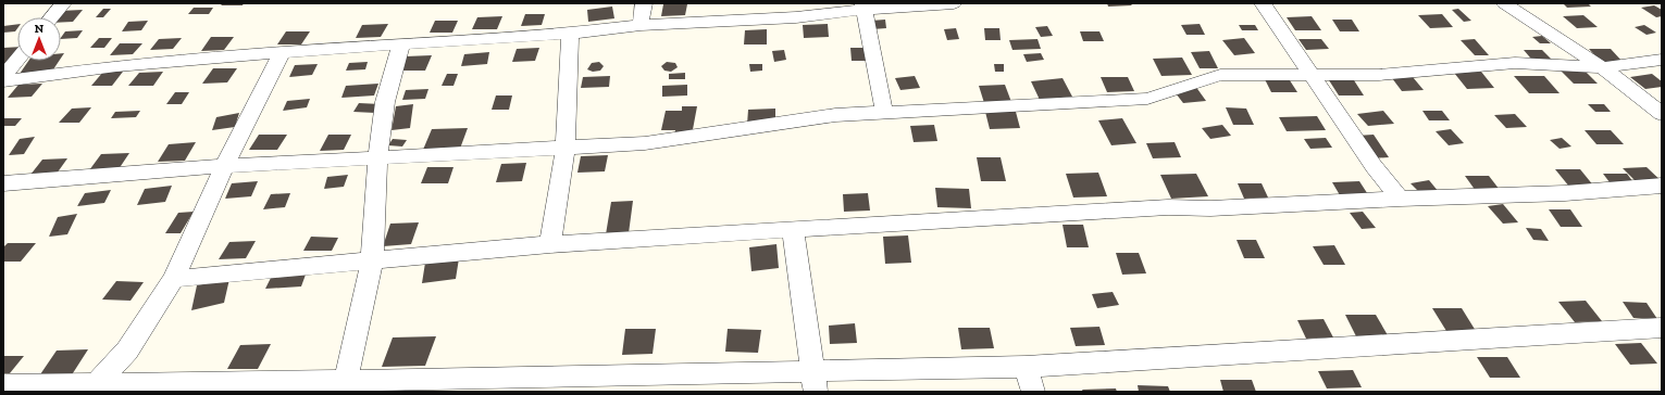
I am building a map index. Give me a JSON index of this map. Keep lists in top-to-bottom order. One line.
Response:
{"north":"top"}
